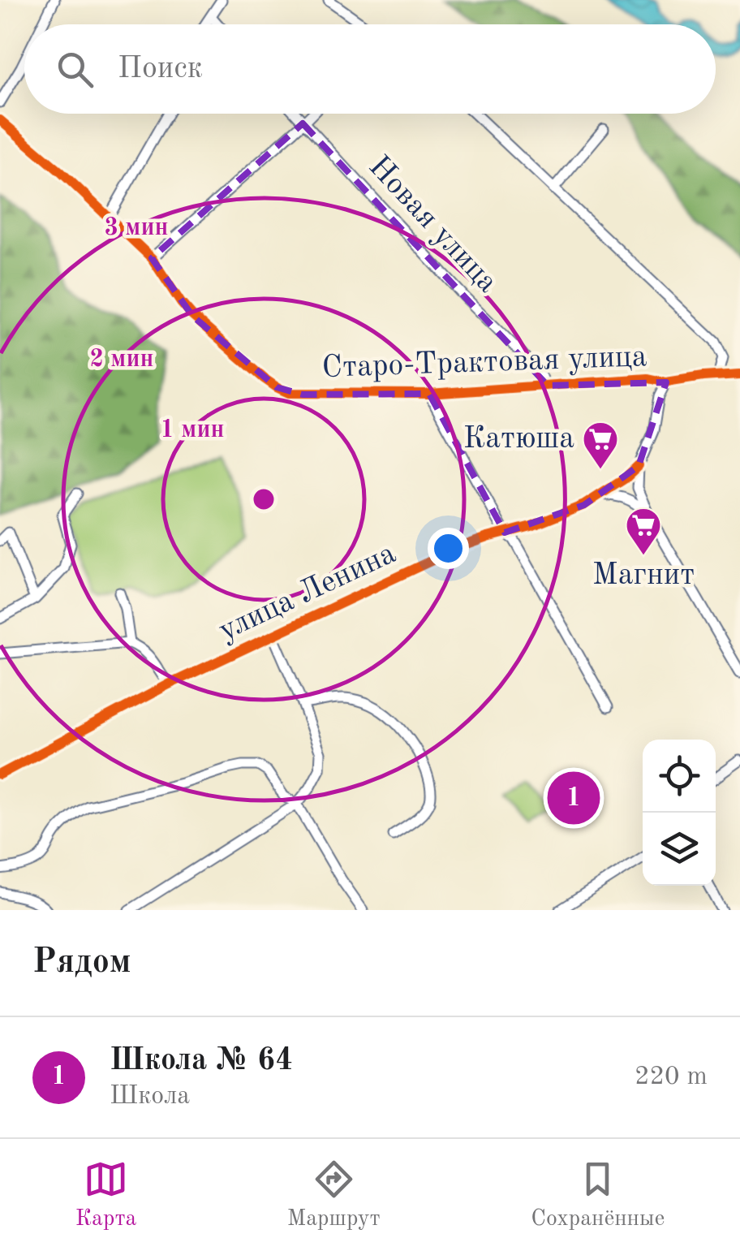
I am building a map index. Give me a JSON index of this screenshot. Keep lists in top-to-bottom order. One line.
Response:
{"streets":{"street":["Новая улица","Старо-Трактовая улица","улица Ленина"]},"crossings":[["Новая улица","Старо-Трактовая улица"]],"places":{"supermarket":["Катюша","Магнит"]},"page":{"search":"Поиск","pins":"1","heading":"Рядом","list":[{"mark":"1","name":"Школа № 64","note":"Школа","value":"220 m"}],"nav":["Карта","Маршрут","Сохранённые"]},"rings":["3 мин","2 мин","1 мин"]}
